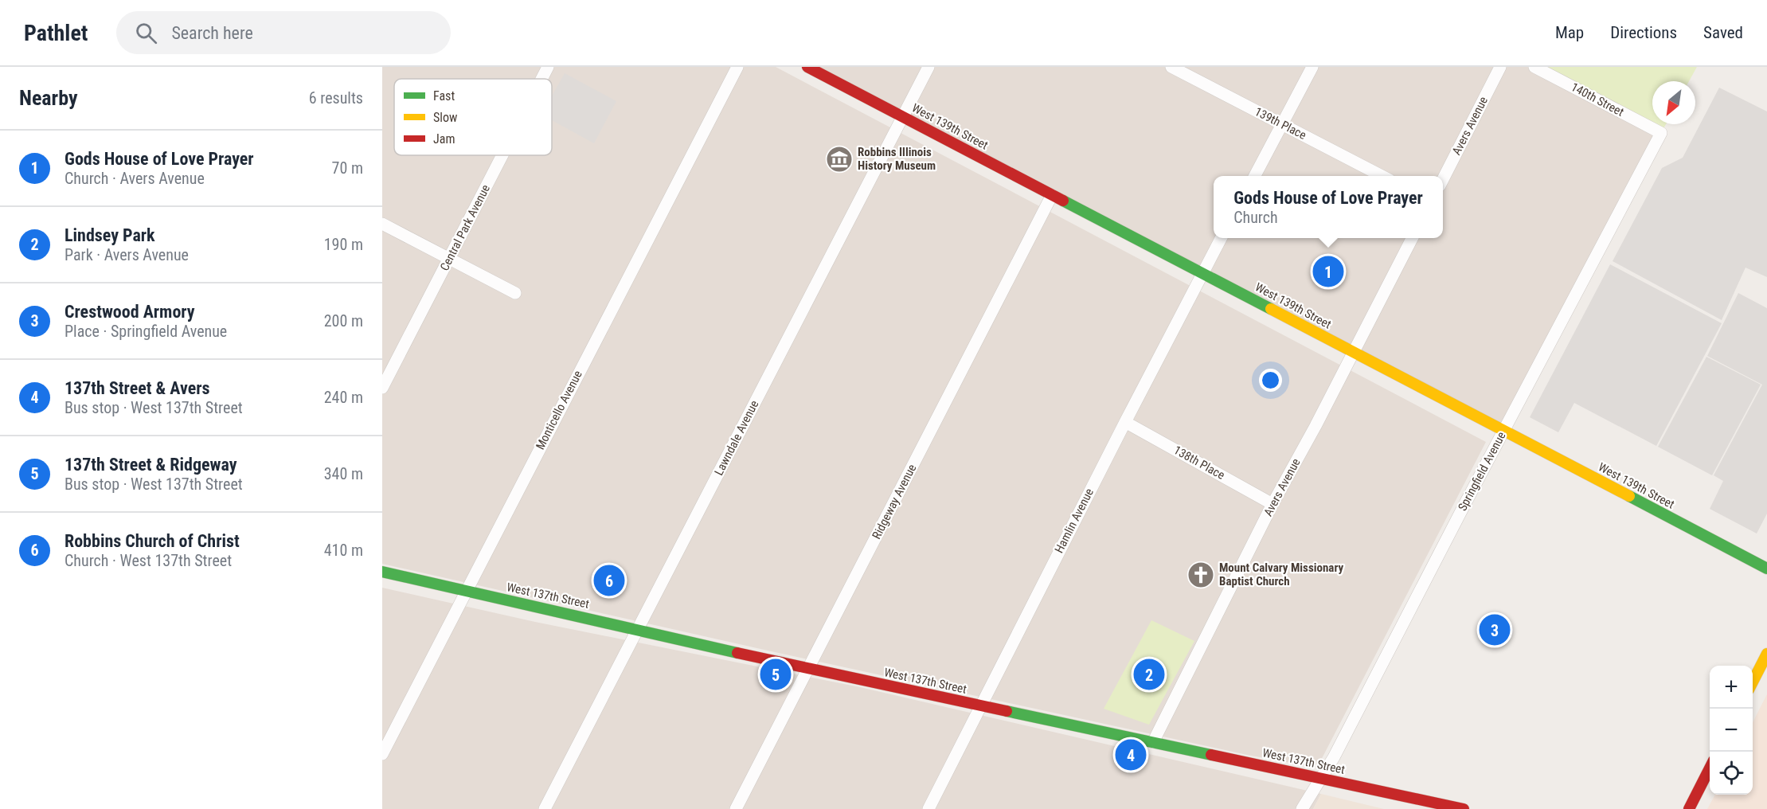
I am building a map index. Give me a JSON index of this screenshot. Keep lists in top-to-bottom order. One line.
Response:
{"streets":{"main road":["West 139th Street","West 137th Street"],"street":["140th Street","139th Place","Avers Avenue","Central Park Avenue","Monticello Avenue","Lawndale Avenue","138th Place","Springfield Avenue","Ridgeway Avenue","Hamlin Avenue"]},"crossings":[["140th Street","Springfield Avenue"],["Avers Avenue","West 139th Street"],["Avers Avenue","138th Place"],["Avers Avenue","West 137th Street"],["West 139th Street","Lawndale Avenue"],["West 139th Street","Springfield Avenue"],["West 139th Street","Ridgeway Avenue"],["West 139th Street","Hamlin Avenue"],["Monticello Avenue","West 137th Street"],["Lawndale Avenue","West 137th Street"],["138th Place","Hamlin Avenue"],["Springfield Avenue","West 137th Street"],["Ridgeway Avenue","West 137th Street"],["Hamlin Avenue","West 137th Street"]],"places":{"museum":["Robbins Illinois History Museum"],"church":["Mount Calvary Missionary Baptist Church"]},"legend":["Fast","Slow","Jam"],"north":"bottom left","page":{"header":"Pathlet","search":"Search here","nav":["Map","Directions","Saved"],"heading":["Nearby","6 results"],"list":[{"mark":"1","name":"Gods House of Love Prayer","note":"Church · Avers Avenue","value":"70 m"},{"mark":"2","name":"Lindsey Park","note":"Park · Avers Avenue","value":"190 m"},{"mark":"3","name":"Crestwood Armory","note":"Place · Springfield Avenue","value":"200 m"},{"mark":"4","name":"137th Street & Avers","note":"Bus stop · West 137th Street","value":"240 m"},{"mark":"5","name":"137th Street & Ridgeway","note":"Bus stop · West 137th Street","value":"340 m"},{"mark":"6","name":"Robbins Church of Christ","note":"Church · West 137th Street","value":"410 m"}],"popup":["Gods House of Love Prayer","Church"],"pins":["1","6","3","2","5","4"],"map_buttons":["+","−"]}}
